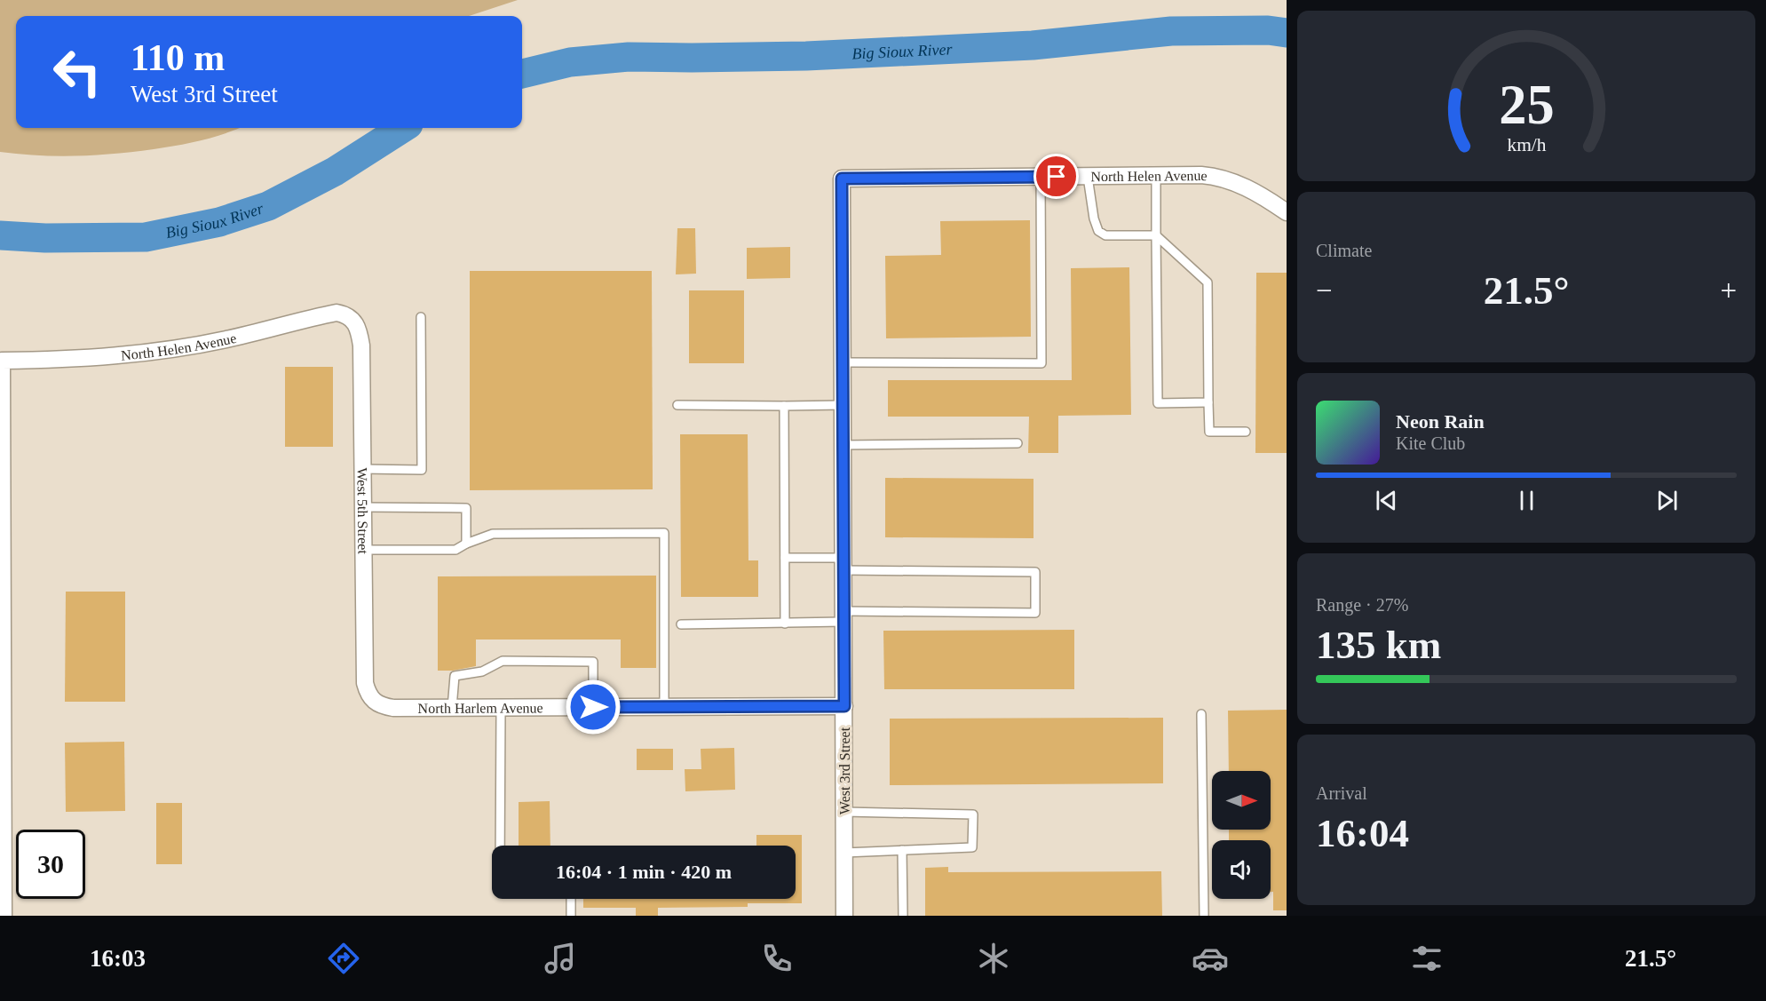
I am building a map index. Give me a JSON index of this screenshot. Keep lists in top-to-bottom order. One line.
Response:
{"streets":{"street":["North Helen Avenue","West 5th Street","North Harlem Avenue","West 3rd Street"]},"crossings":[["North Helen Avenue","West 5th Street"],["North Helen Avenue","West 3rd Street"],["West 5th Street","North Harlem Avenue"],["North Harlem Avenue","West 3rd Street"]],"water":["Big Sioux River"],"north":"right","page":{"turn":["110 m","West 3rd Street"],"tile":["Climate",["Range · 27%","135 km"],["Arrival","16:04"]],"heat":["−","21.5°","+"],"song":["Neon Rain","Kite Club"],"limit":"30","trip":"16:04 · 1 min · 420 m","tabs":["16:03","21.5°"],"gauge":["25","km/h"]}}
